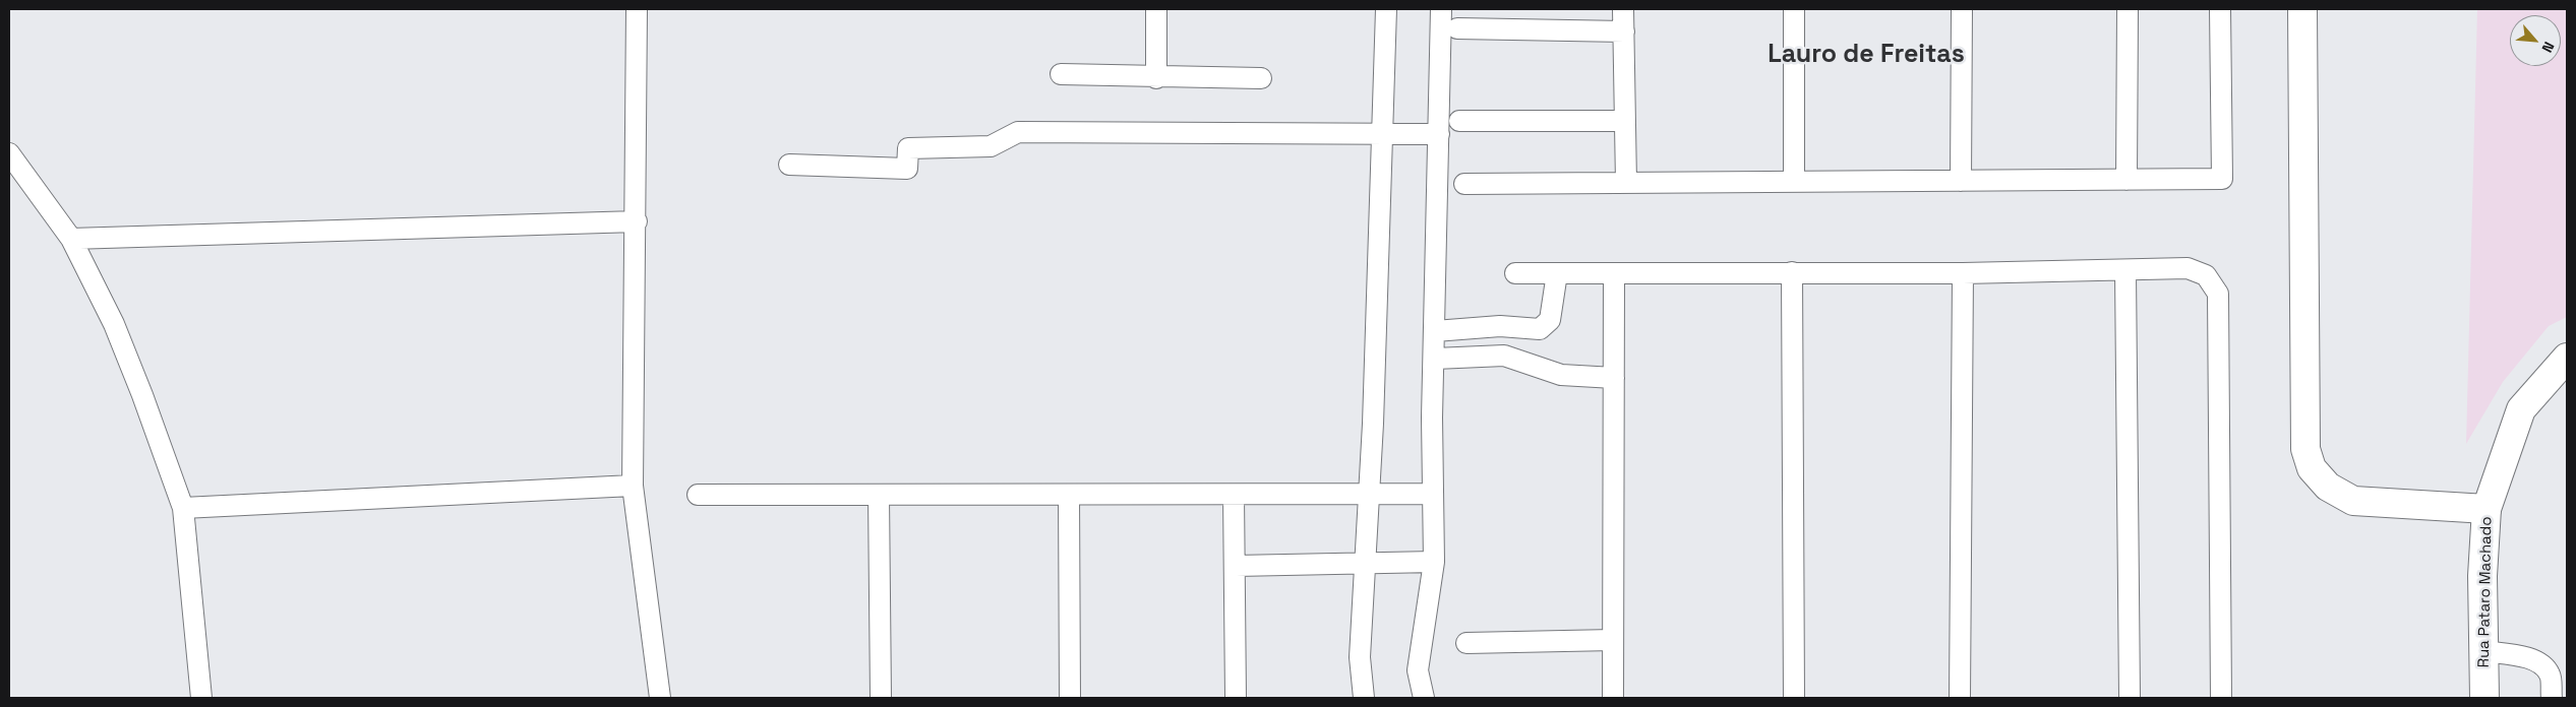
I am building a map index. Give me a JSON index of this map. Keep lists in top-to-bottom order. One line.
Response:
{"streets":{"street":["Rua Pataro Machado"]},"districts":["Lauro de Freitas"],"north":"bottom right"}
